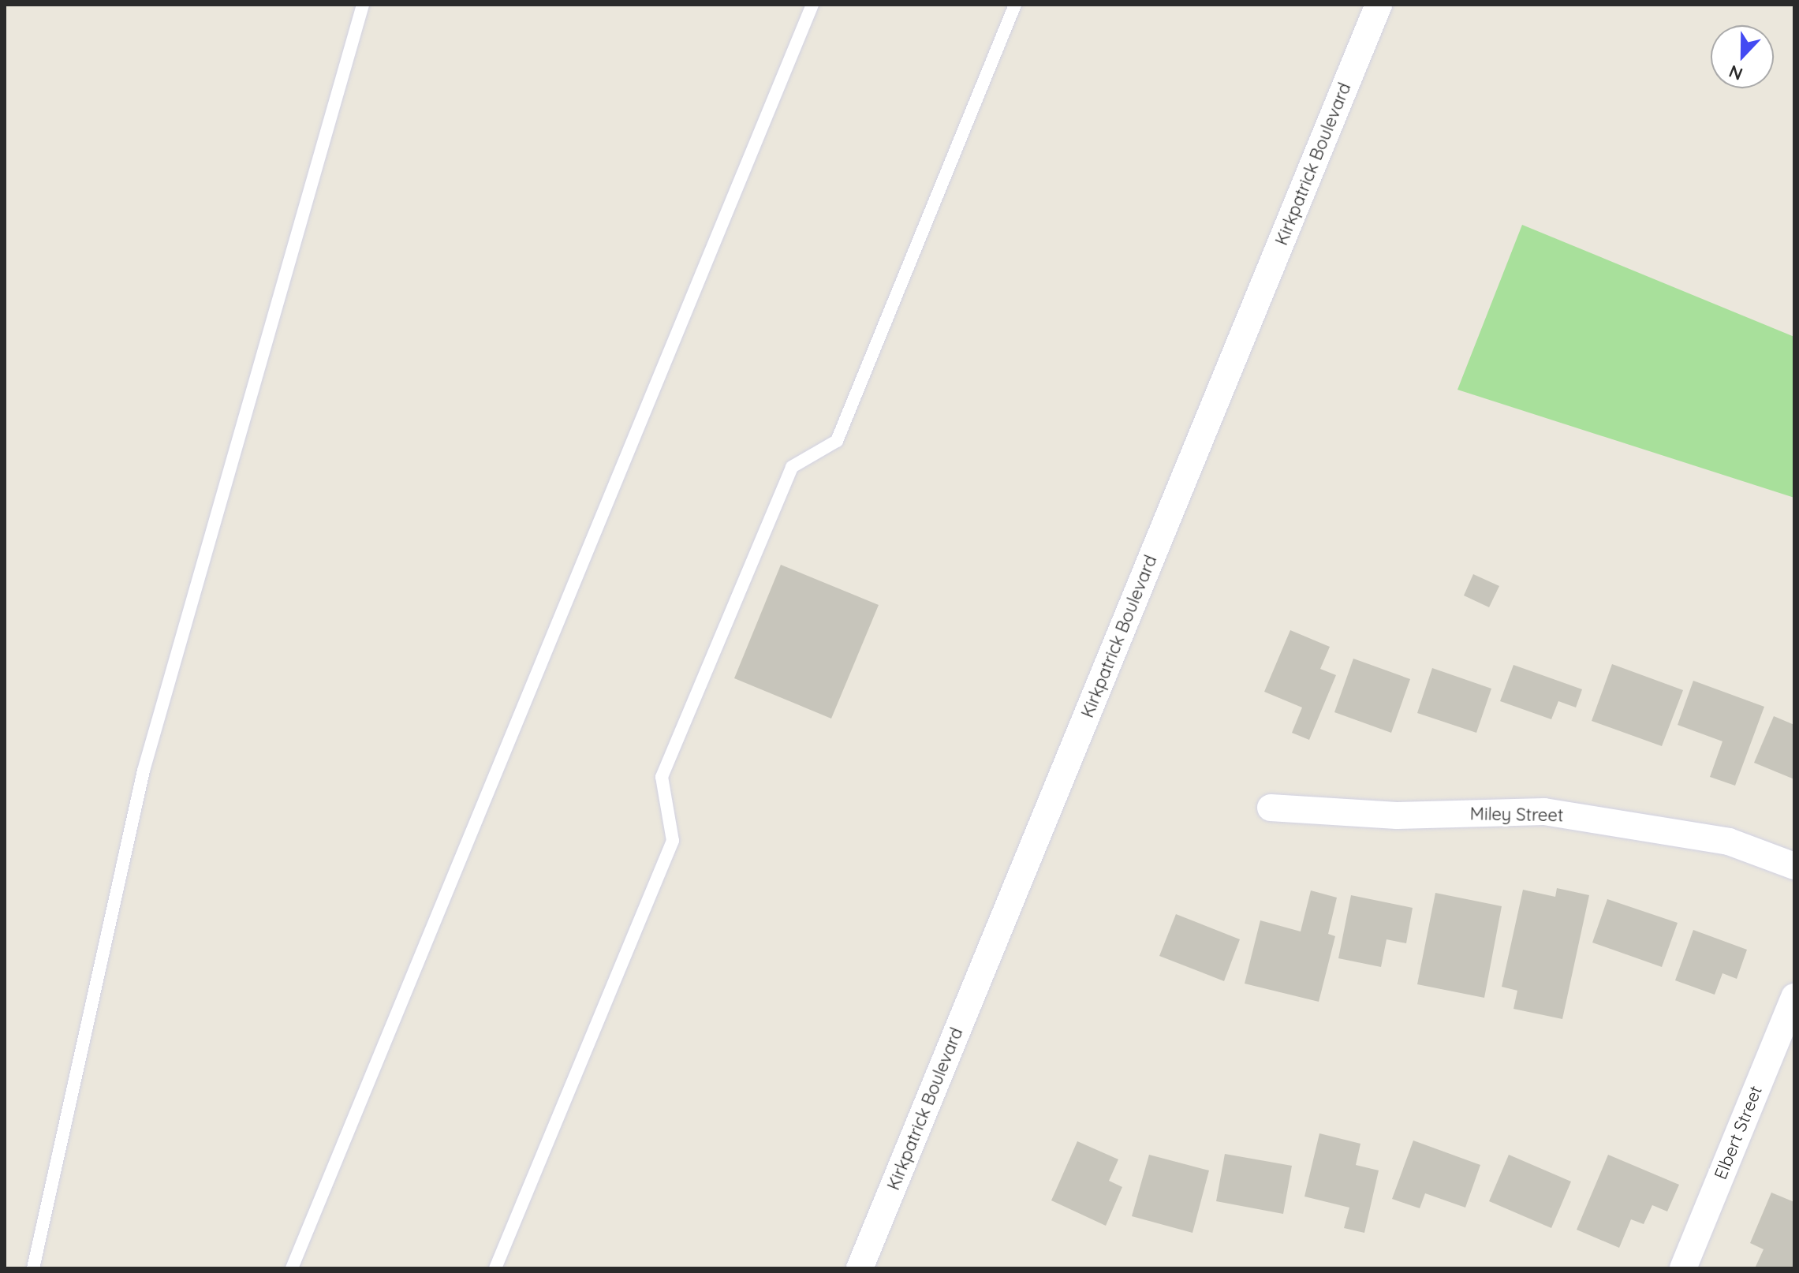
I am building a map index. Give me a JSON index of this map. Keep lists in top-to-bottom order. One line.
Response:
{"streets":{"street":["Kirkpatrick Boulevard","Miley Street","Elbert Street"]},"north":"bottom"}
